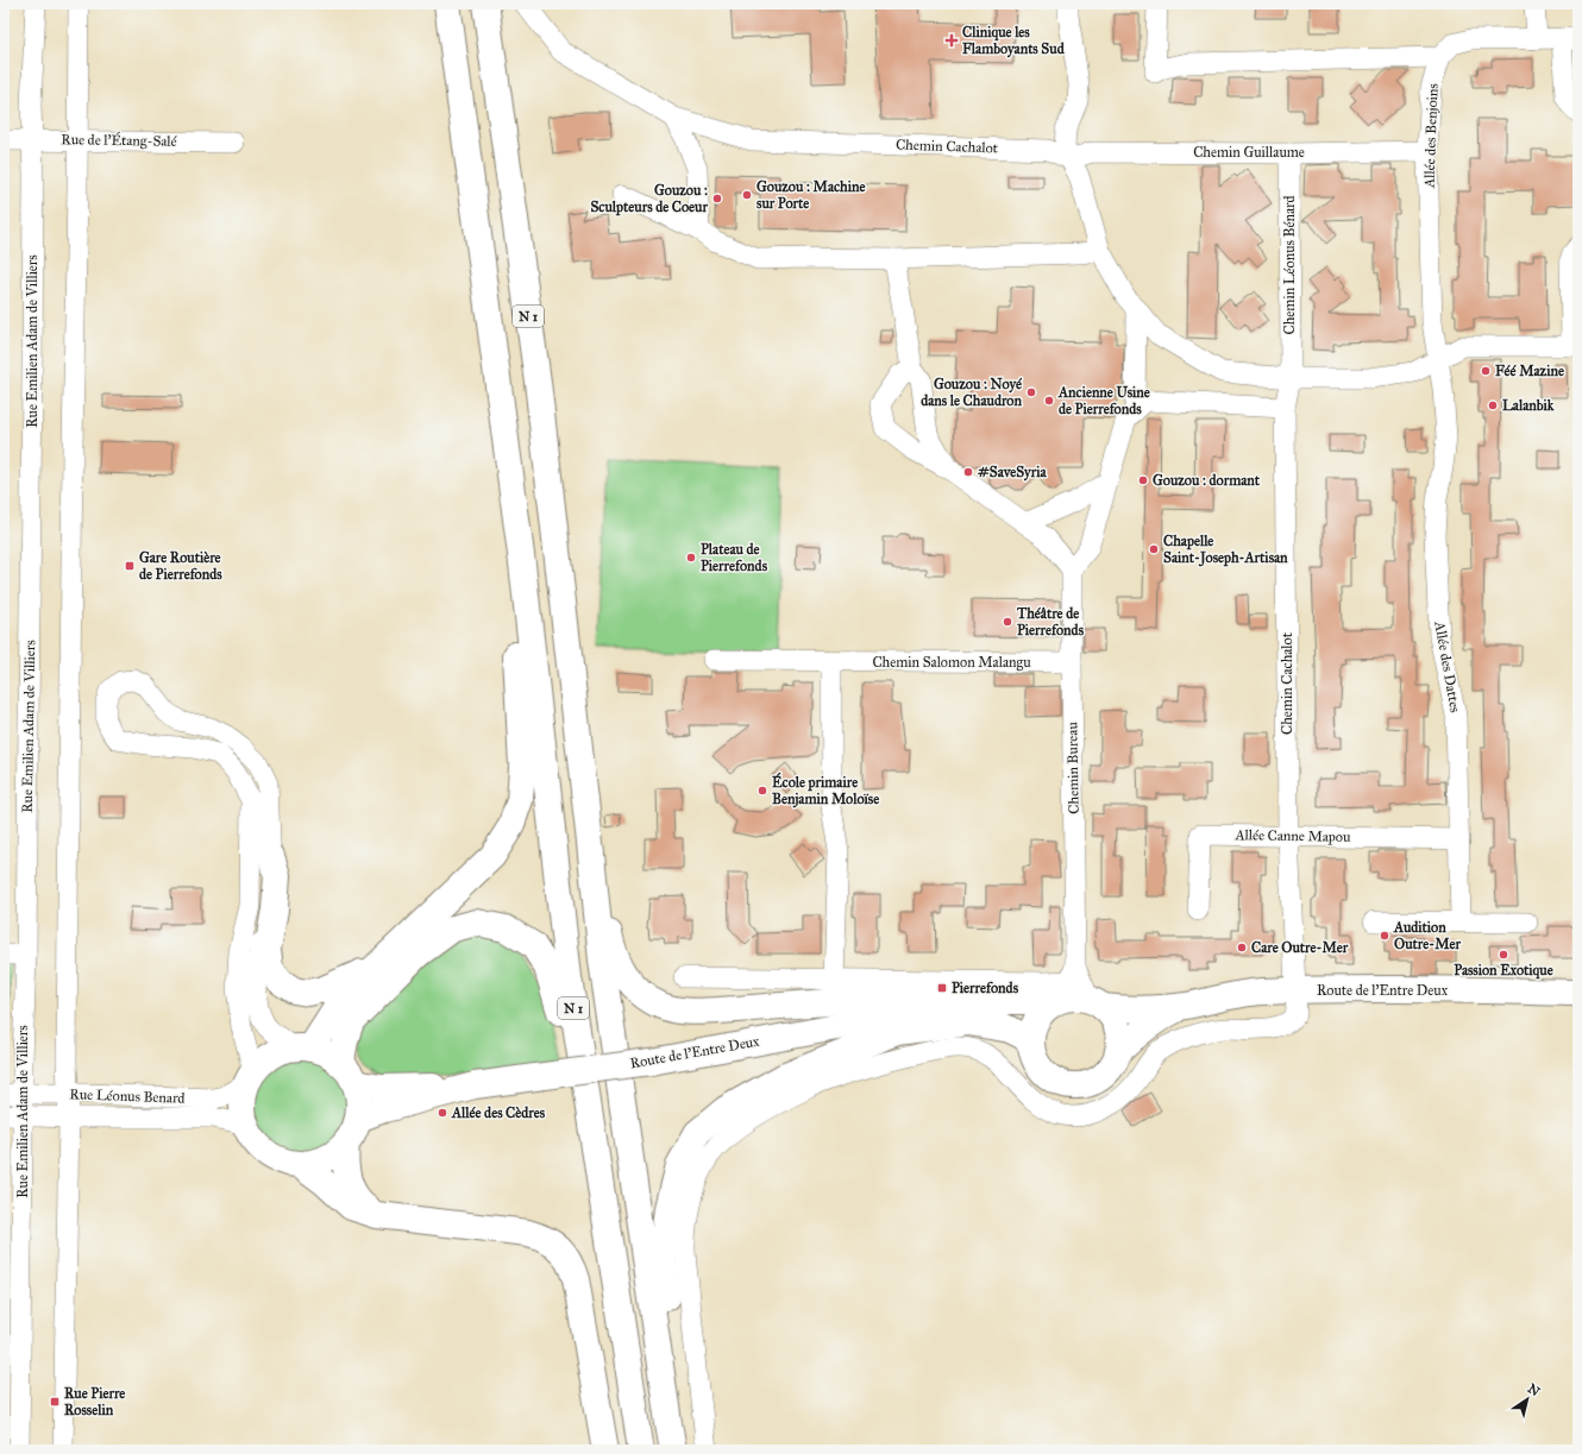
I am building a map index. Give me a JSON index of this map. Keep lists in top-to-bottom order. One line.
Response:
{"streets":{"main road":["N 1","Route de l'Entre Deux"],"street":["Allée des Benjoins","Rue de l'Étang-Salé","Chemin Cachalot","Chemin Guillaume","Chemin Léonus Bénard","Rue Emilien Adam de Villiers","Chemin Salomon Malangu","Allée des Dattes","Chemin Bureau","Allée Canne Mapou","Rue Léonus Benard"]},"crossings":[["Allée des Benjoins","Chemin Guillaume"],["Allée des Benjoins","Allée des Dattes"],["Rue de l'Étang-Salé","Rue Emilien Adam de Villiers"],["Chemin Cachalot","Chemin Guillaume"],["Chemin Cachalot","Chemin Léonus Bénard"],["Chemin Cachalot","Allée Canne Mapou"],["Chemin Cachalot","Route de l'Entre Deux"],["Chemin Guillaume","Chemin Léonus Bénard"],["Rue Emilien Adam de Villiers","Rue Léonus Benard"],["Chemin Salomon Malangu","Chemin Bureau"],["Allée des Dattes","Allée Canne Mapou"],["Chemin Bureau","Route de l'Entre Deux"],["Route de l'Entre Deux","Rue Léonus Benard"]],"places":{"health":["Clinique les Flamboyants Sud"],"other":["Gouzou : Machine sur Porte","Gouzou : Sculpteurs de Coeur","Féé Mazine","Gouzou : Noyé dans le Chaudron","Ancienne Usine de Pierrefonds","Lalanbik","#SaveSyria","Gouzou : dormant","Chapelle Saint-Joseph-Artisan","Plateau de Pierrefonds","Théâtre de Pierrefonds","École primaire Benjamin Moloïse","Audition Outre-Mer","Care Outre-Mer","Passion Exotique","Allée des Cèdres"],"transit":["Gare Routière de Pierrefonds","Pierrefonds","Rue Pierre Rosselin"]},"north":"top right"}
